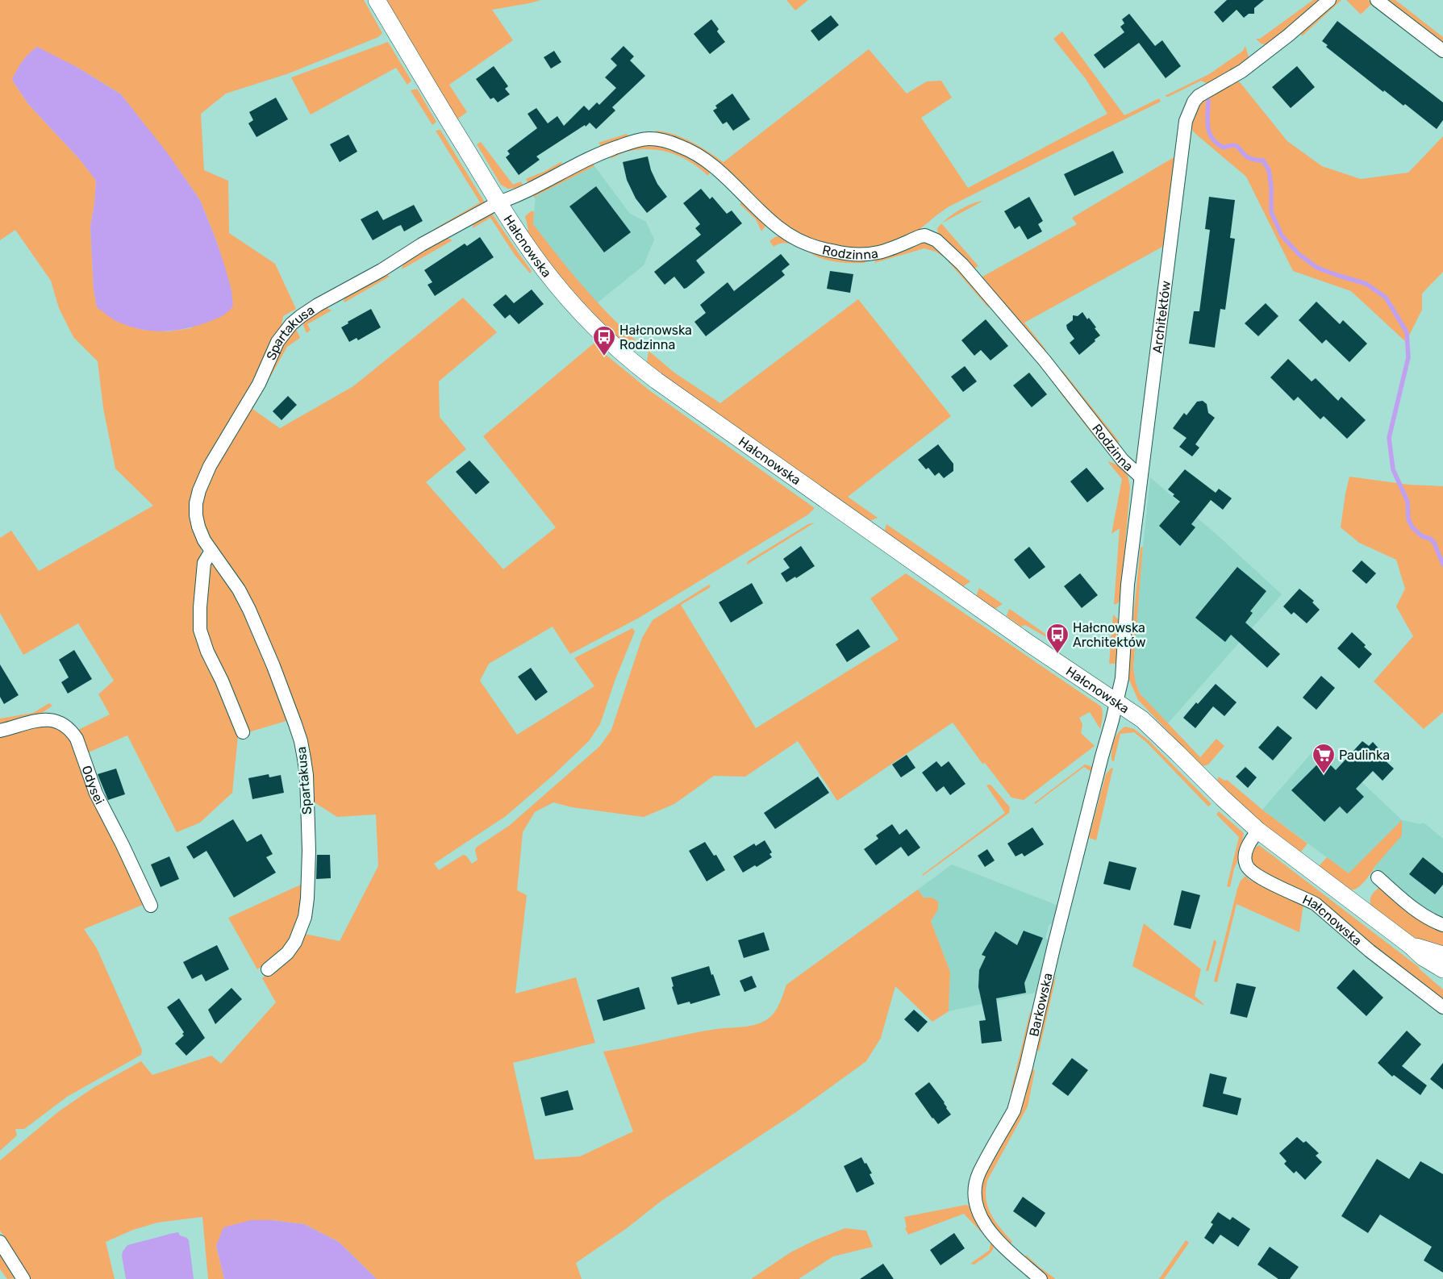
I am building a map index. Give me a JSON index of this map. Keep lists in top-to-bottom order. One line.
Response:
{"streets":{"street":["Hałcnowska","Rodzinna","Architektów","Spartakusa","Odysei","Barkowska"]},"crossings":[["Hałcnowska","Rodzinna"],["Hałcnowska","Architektów"],["Hałcnowska","Spartakusa"],["Hałcnowska","Barkowska"],["Rodzinna","Architektów"],["Rodzinna","Spartakusa"],["Architektów","Barkowska"]],"places":{"bus stop":["Hałcnowska Rodzinna","Hałcnowska Architektów"],"supermarket":["Paulinka"]}}
